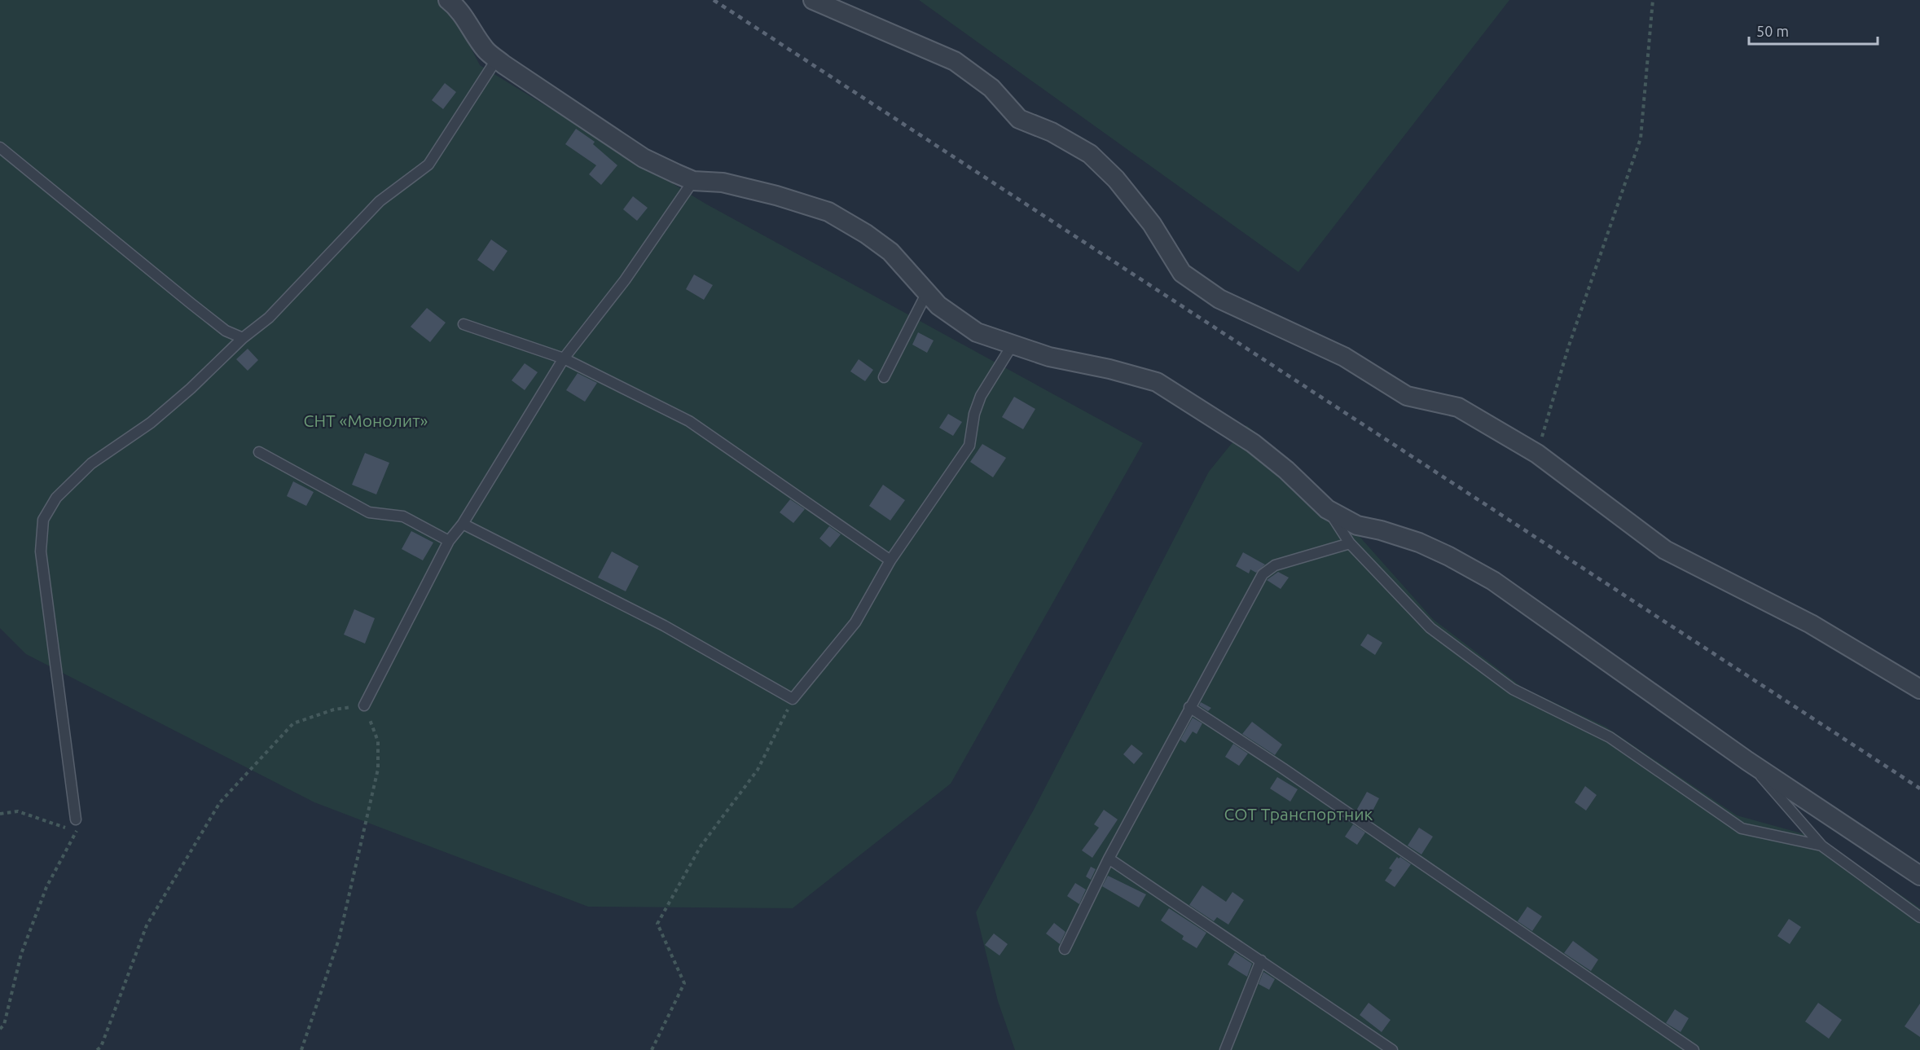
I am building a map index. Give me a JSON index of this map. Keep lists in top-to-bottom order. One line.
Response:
{"parks":["СНТ «Монолит»","СОТ Транспортник"],"scale_bar":"50 m"}
